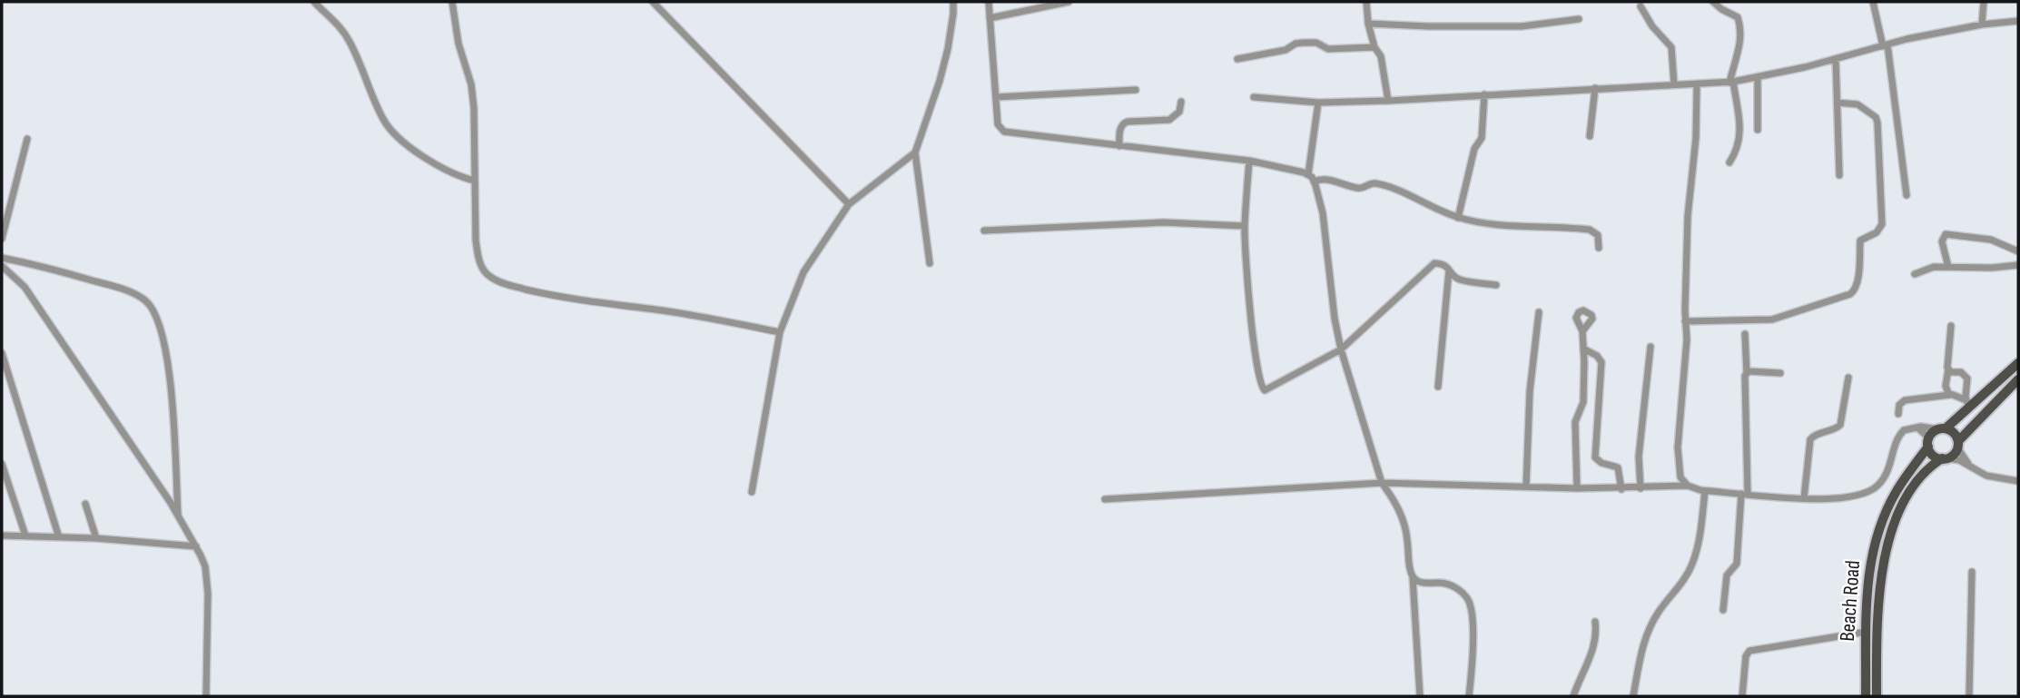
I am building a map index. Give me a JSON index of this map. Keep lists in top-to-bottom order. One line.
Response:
{"streets":{"main road":["Beach Road"]}}
